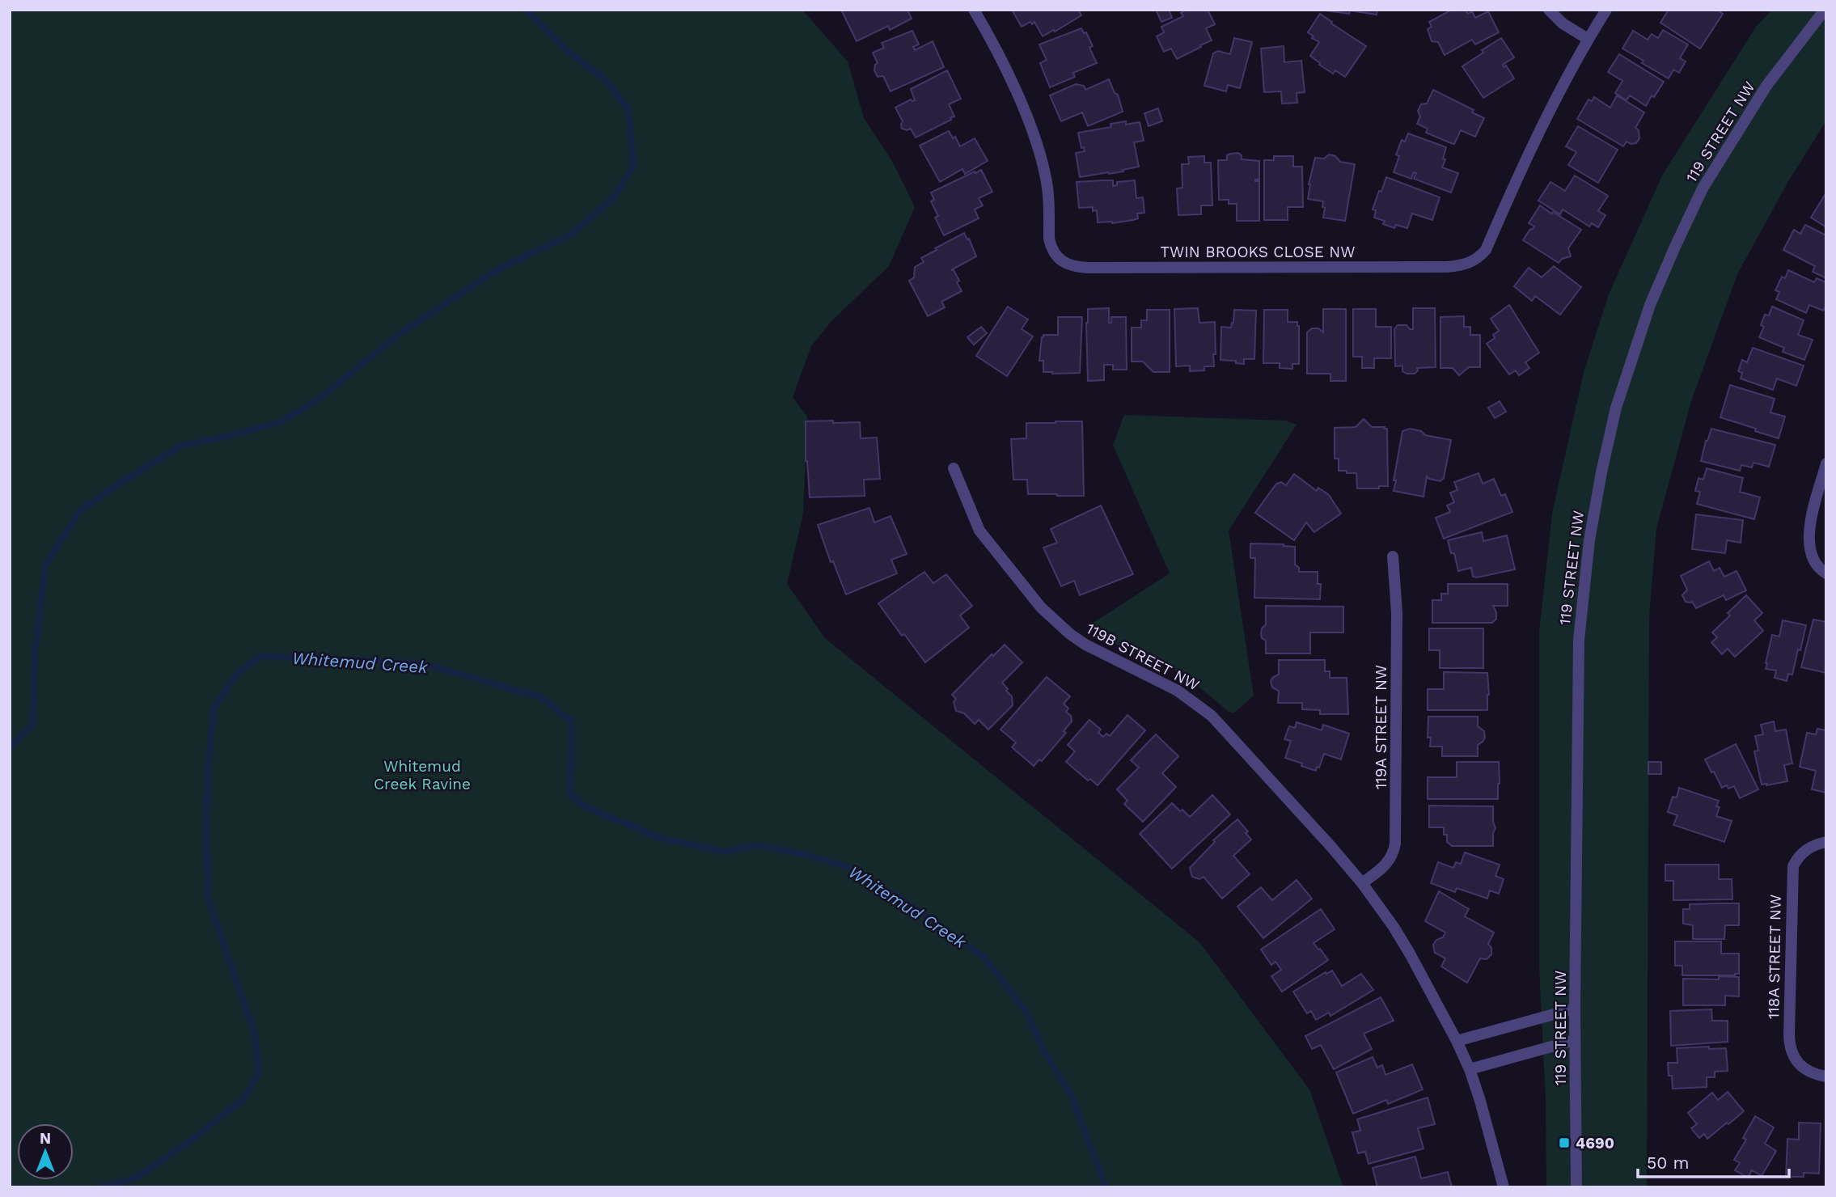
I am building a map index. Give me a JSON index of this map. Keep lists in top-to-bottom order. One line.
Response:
{"streets":{"street":["119 STREET NW","TWIN BROOKS CLOSE NW","119B STREET NW","119A STREET NW","118A STREET NW"]},"crossings":[["119B STREET NW","119A STREET NW"]],"water":["Whitemud Creek"],"parks":["Whitemud Creek Ravine"],"places":{"transit":["4690"]},"scale_bar":"50 m","north":"top"}
